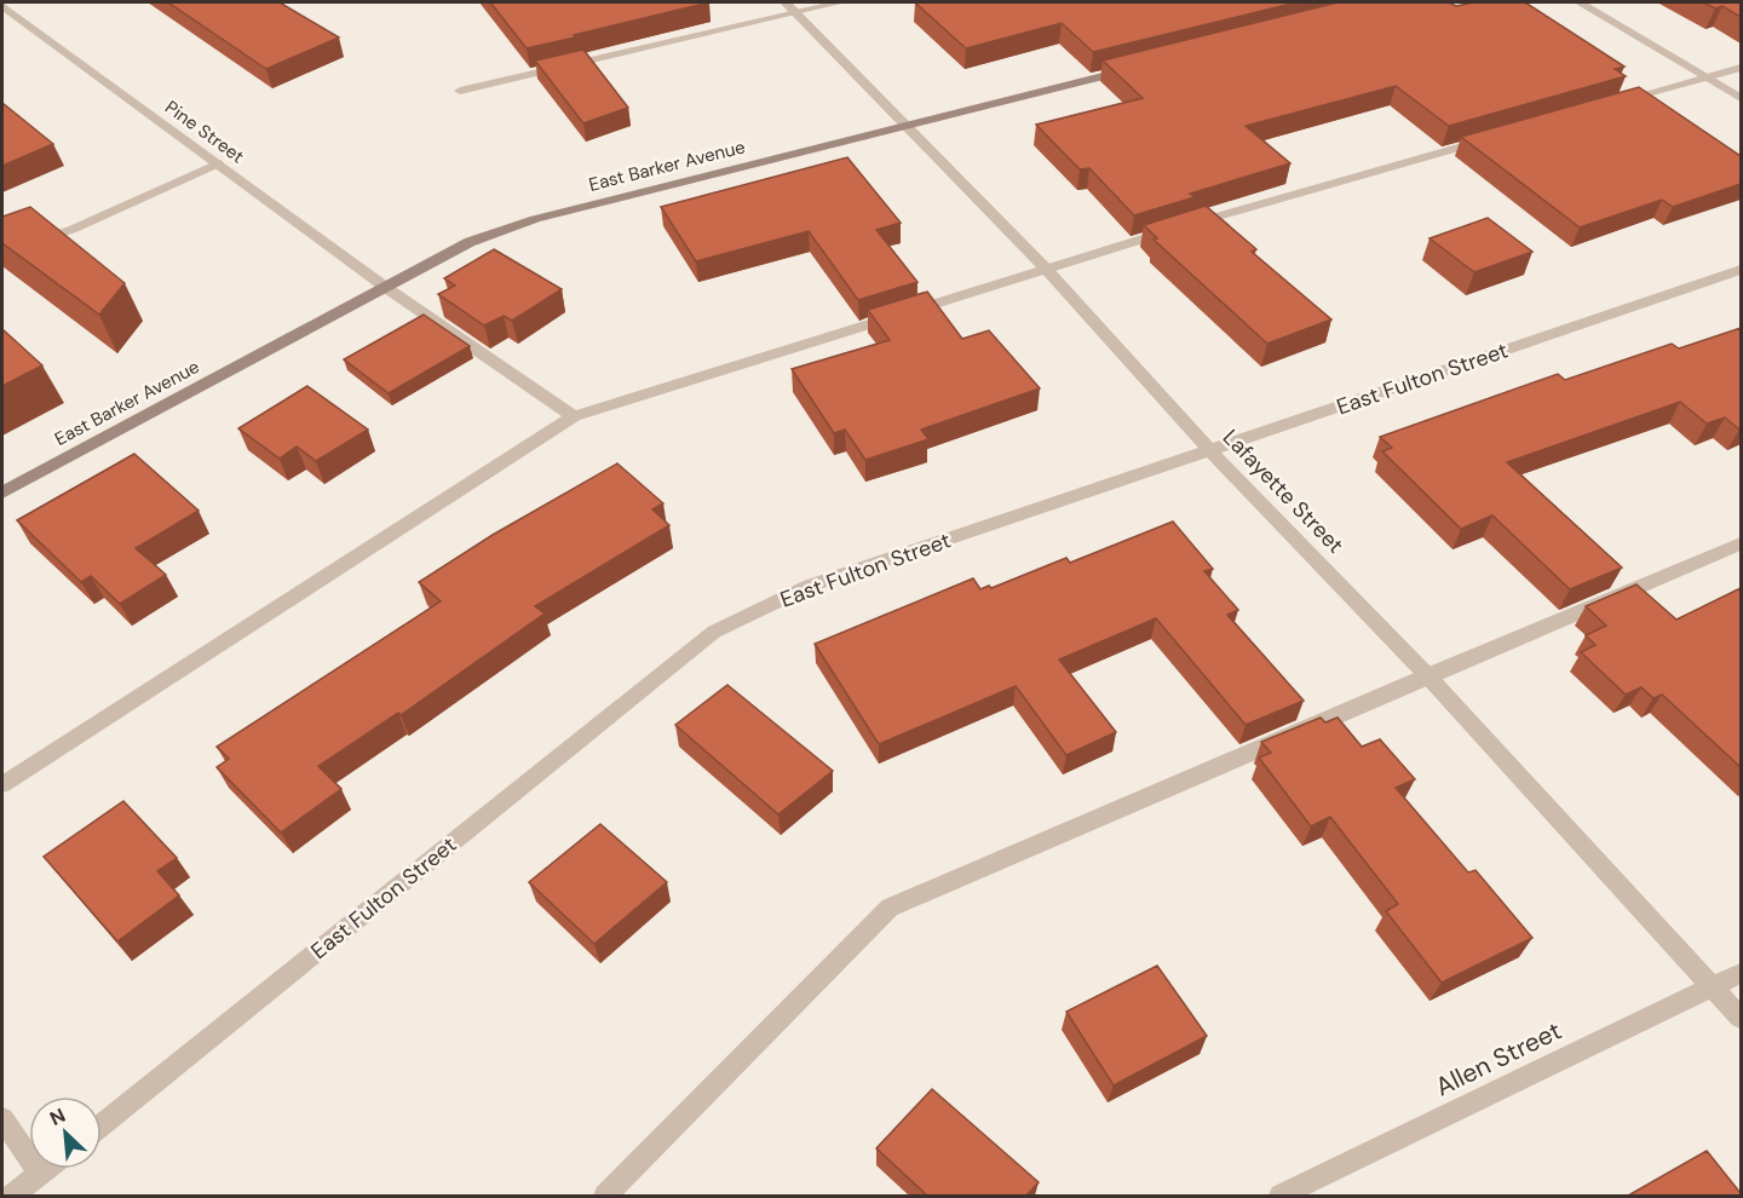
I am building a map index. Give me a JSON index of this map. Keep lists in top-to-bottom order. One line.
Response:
{"streets":{"street":["Pine Street","East Barker Avenue","East Fulton Street","Lafayette Street","Allen Street"]},"crossings":[["Pine Street","East Barker Avenue"],["East Barker Avenue","Lafayette Street"],["East Fulton Street","Lafayette Street"],["Lafayette Street","Allen Street"]],"north":"top left"}
